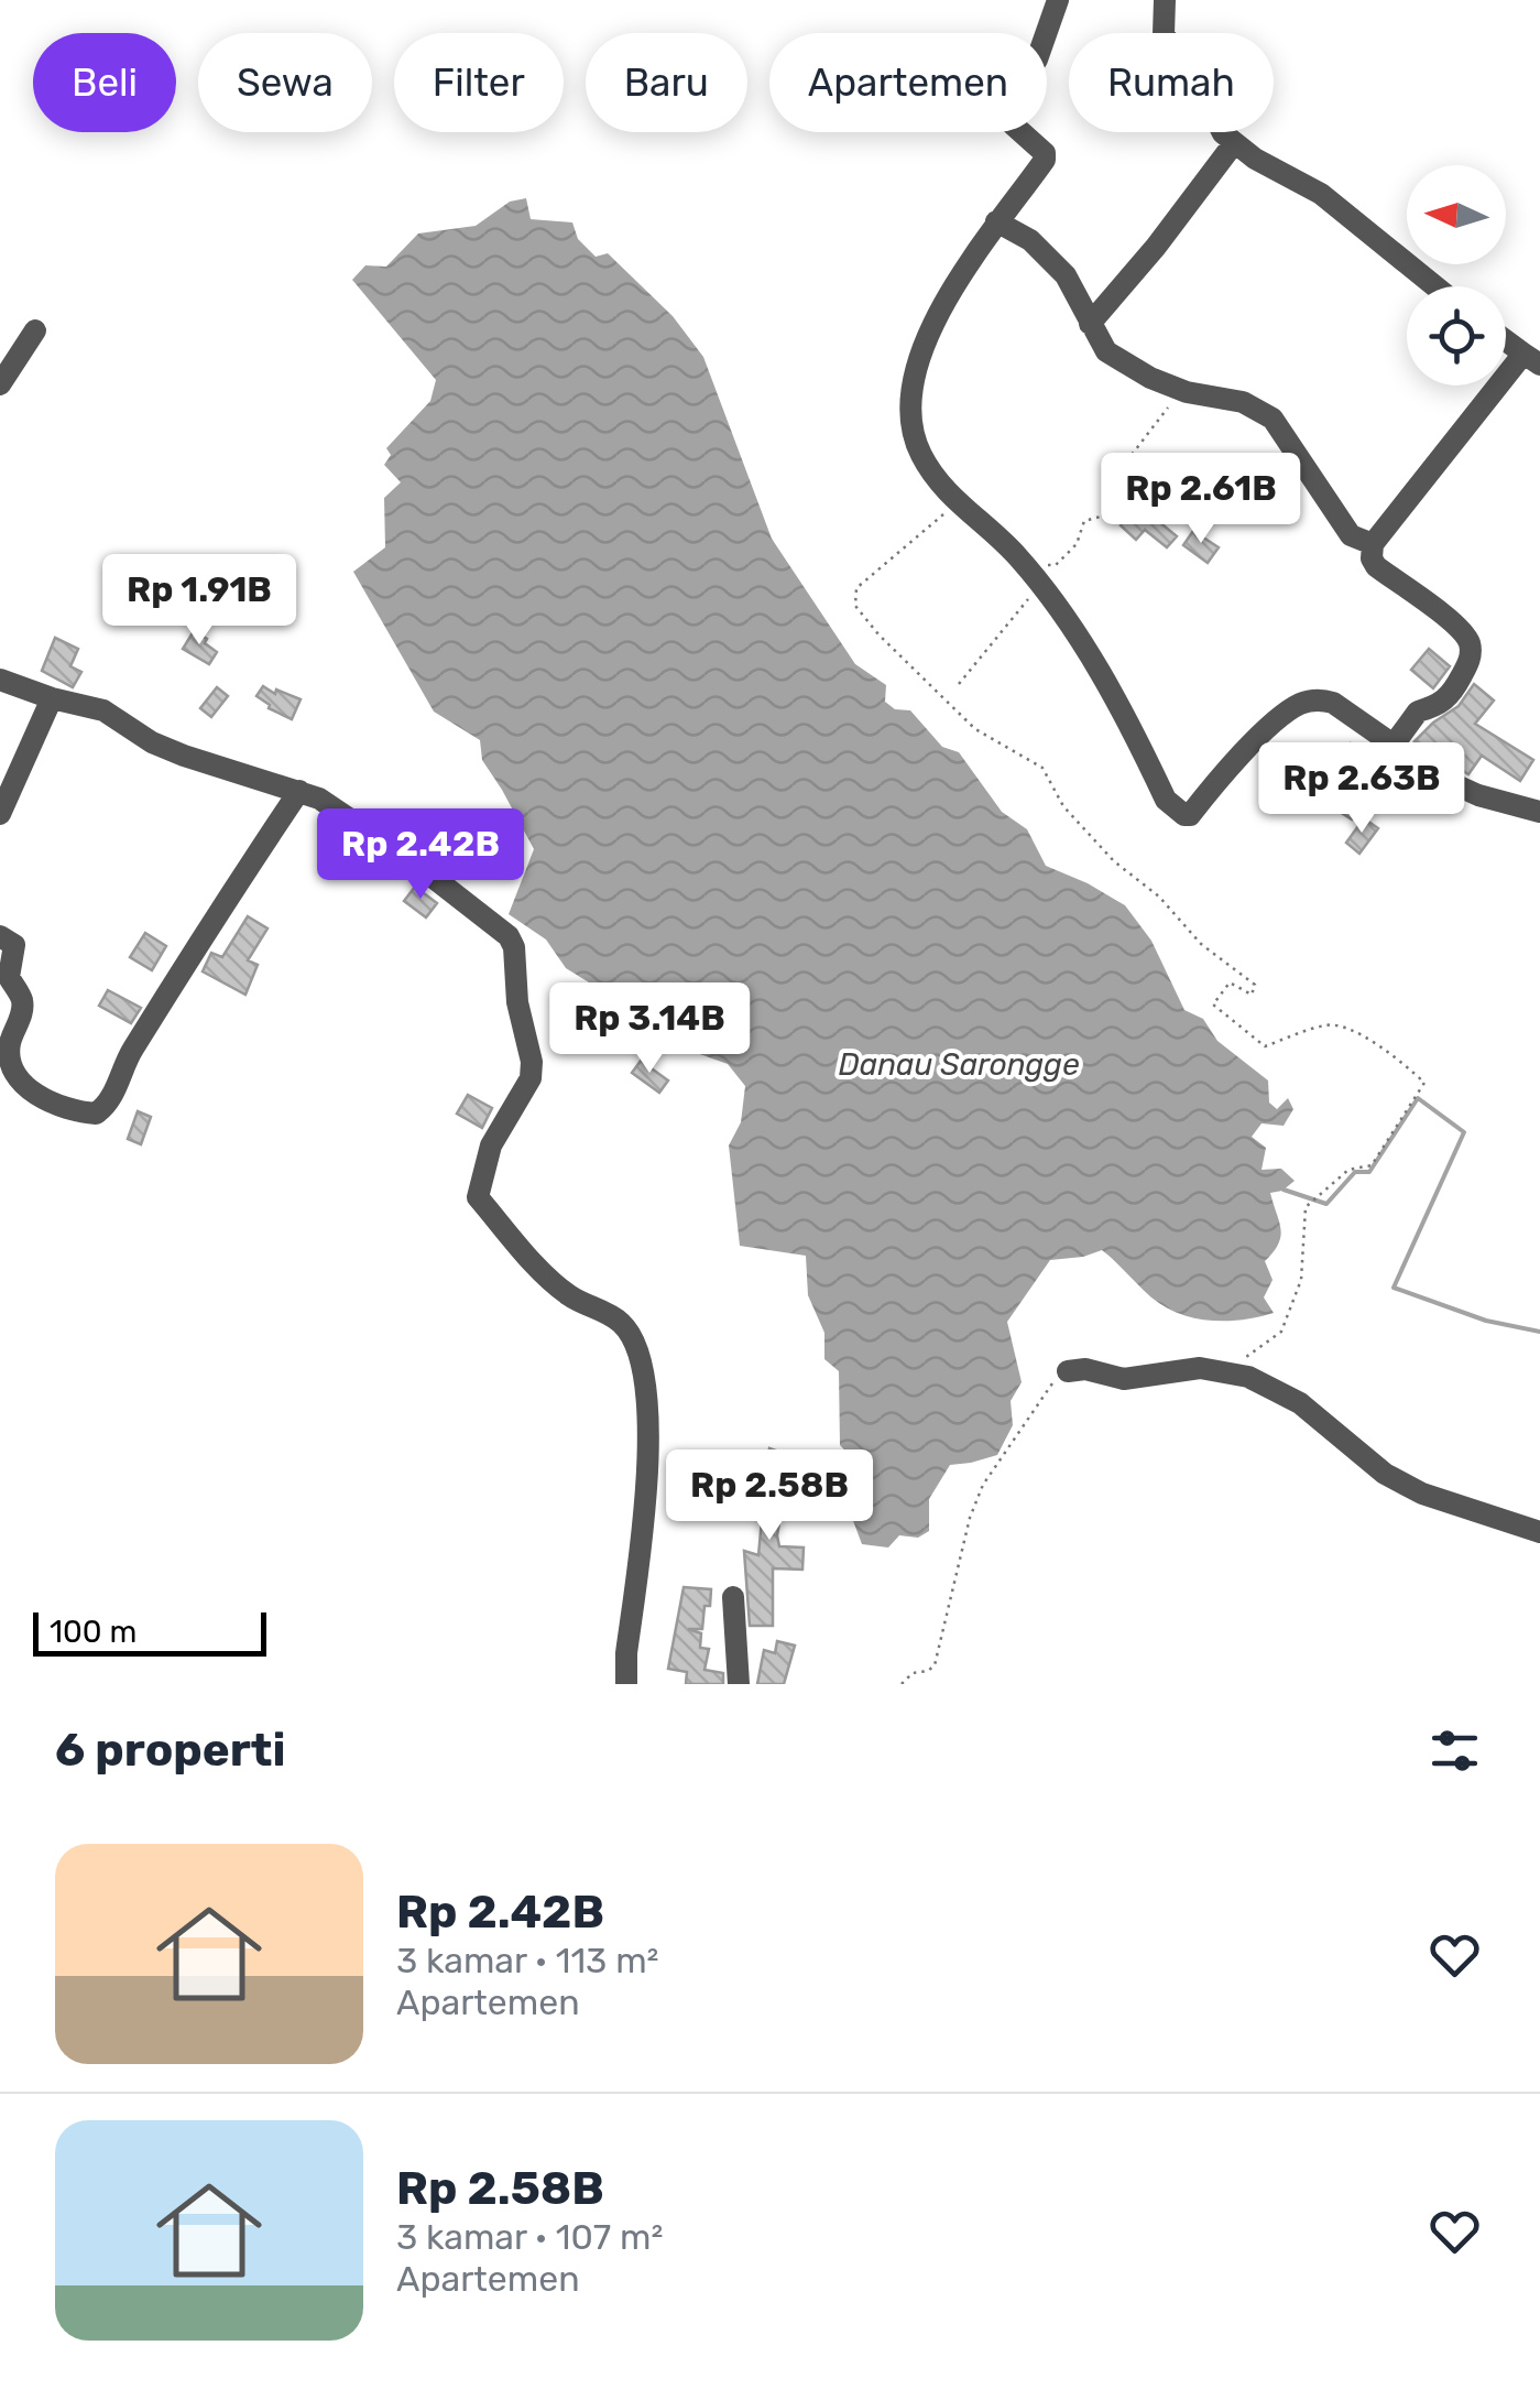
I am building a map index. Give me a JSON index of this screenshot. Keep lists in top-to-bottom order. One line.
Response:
{"water":["Danau Sarongge"],"scale_bar":"100 m","north":"left","page":{"chip":["Beli","Sewa","Filter","Baru","Apartemen","Rumah"],"price":["Rp 2.61B","Rp 1.91B","Rp 2.63B","Rp 2.42B","Rp 3.14B","Rp 2.58B"],"scale":"100 m","heading":"6 properti","list":[{"name":"Rp 2.42B","note":"3 kamar · 113 m² · Apartemen"},{"name":"Rp 2.58B","note":"3 kamar · 107 m² · Apartemen"}]}}
